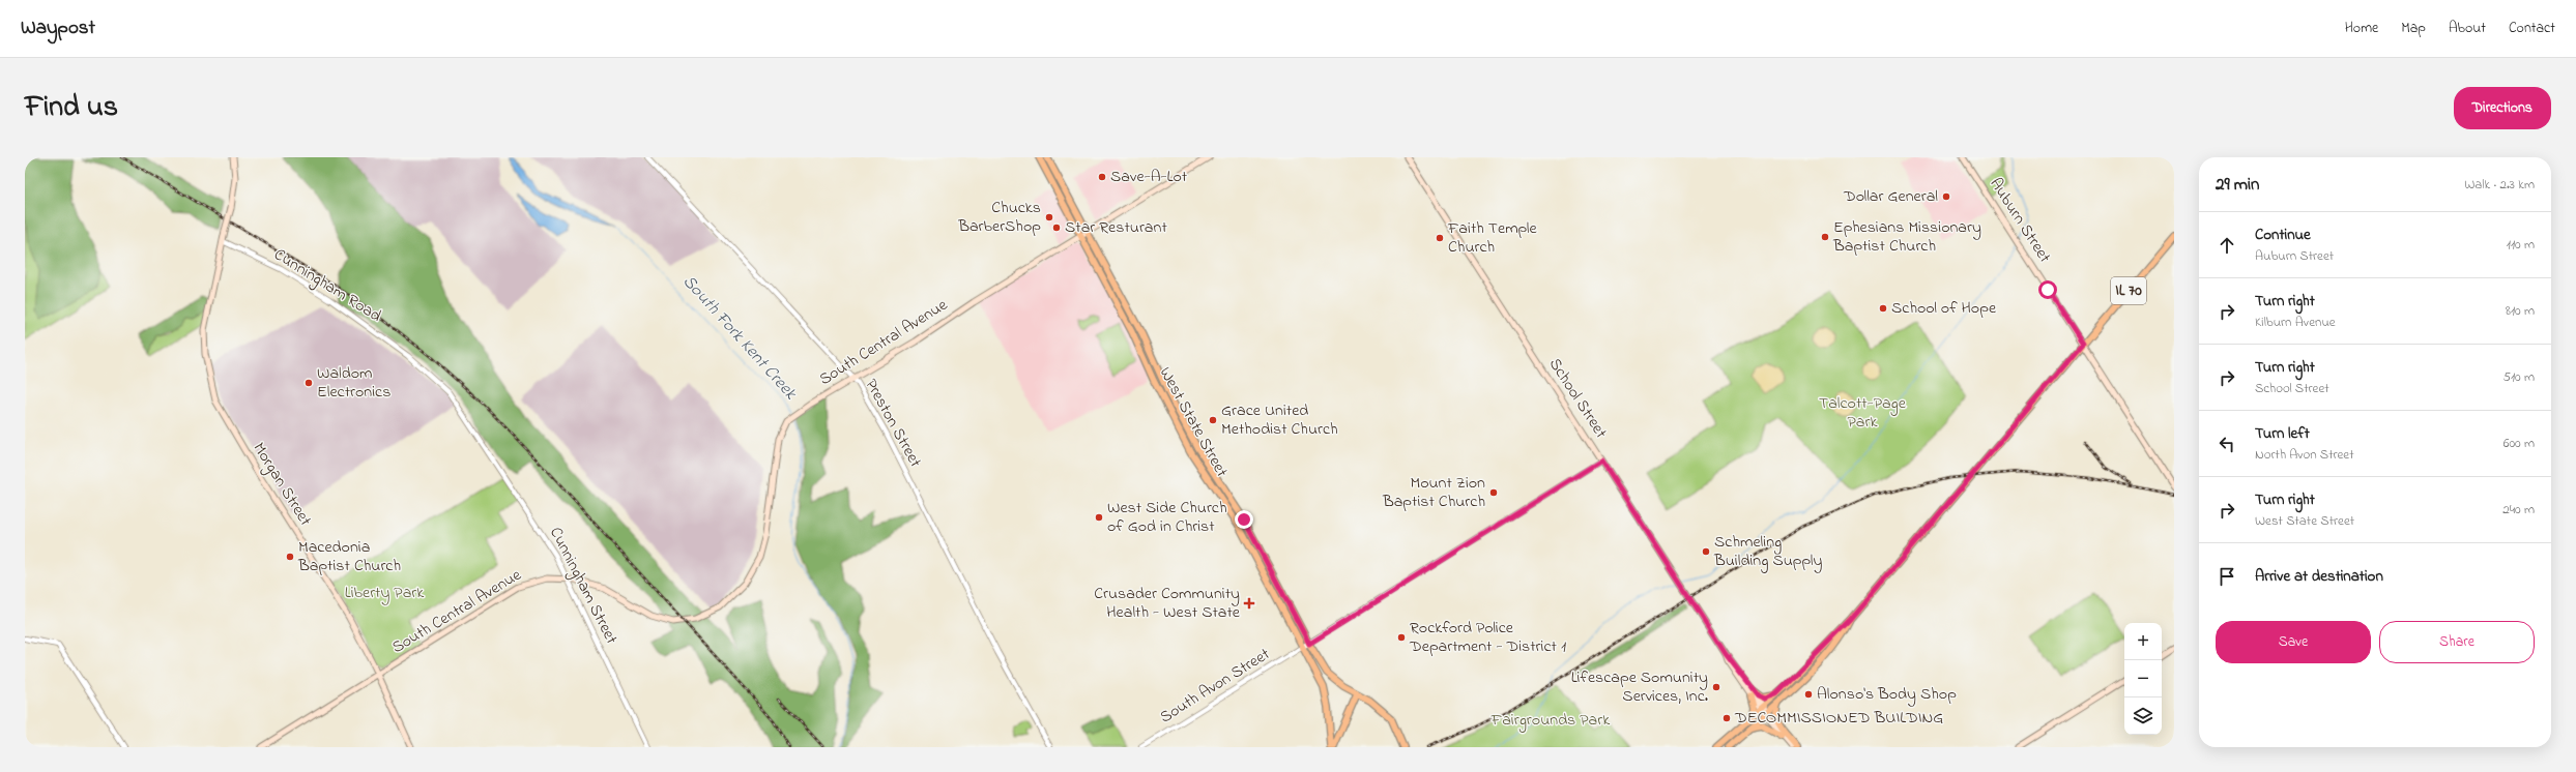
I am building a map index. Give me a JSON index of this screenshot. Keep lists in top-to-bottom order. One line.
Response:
{"streets":{"main road":["Auburn Street","IL 70","South Central Avenue","School Street","West State Street","Morgan Street"],"street":["Cunningham Road","Preston Street","Cunningham Street","South Avon Street"]},"crossings":[["Auburn Street","IL 70"],["Cunningham Road","Morgan Street"],["Cunningham Road","Cunningham Street"],["IL 70","School Street"],["South Central Avenue","West State Street"],["South Central Avenue","Preston Street"],["South Central Avenue","Morgan Street"],["South Central Avenue","Cunningham Street"],["School Street","South Avon Street"],["West State Street","South Avon Street"]],"water":["South Fork Kent Creek"],"parks":["Talcott-Page Park","Liberty Park","Fairgrounds Park"],"places":{"other":["Save-A-Lot","Dollar General","Chucks BarberShop","Star Resturant","Ephesians Missionary Baptist Church","Faith Temple Church","School of Hope","Waldom Electronics","Grace United Methodist Church","Mount Zion Baptist Church","West Side Church of God in Christ","Schmeling Building Supply","Macedonia Baptist Church","Rockford Police Department - District 1","Lifescape Somunity Services, Inc.","Alonso's Body Shop","DECOMMISSIONED BUILDING"],"health":["Crusader Community Health - West State"]},"page":{"header":"Waypost","nav":["Home","Map","About","Contact"],"title":"Find us","buttons":["Directions",["Save","Share"]],"heading":["29 min","Walk · 2.3 km"],"list":[["Continue","Auburn Street","110 m"],["Turn right","Kilburn Avenue","810 m"],["Turn right","School Street","510 m"],["Turn left","North Avon Street","600 m"],["Turn right","West State Street","240 m"],"Arrive at destination"],"map_buttons":["+","−"]}}
